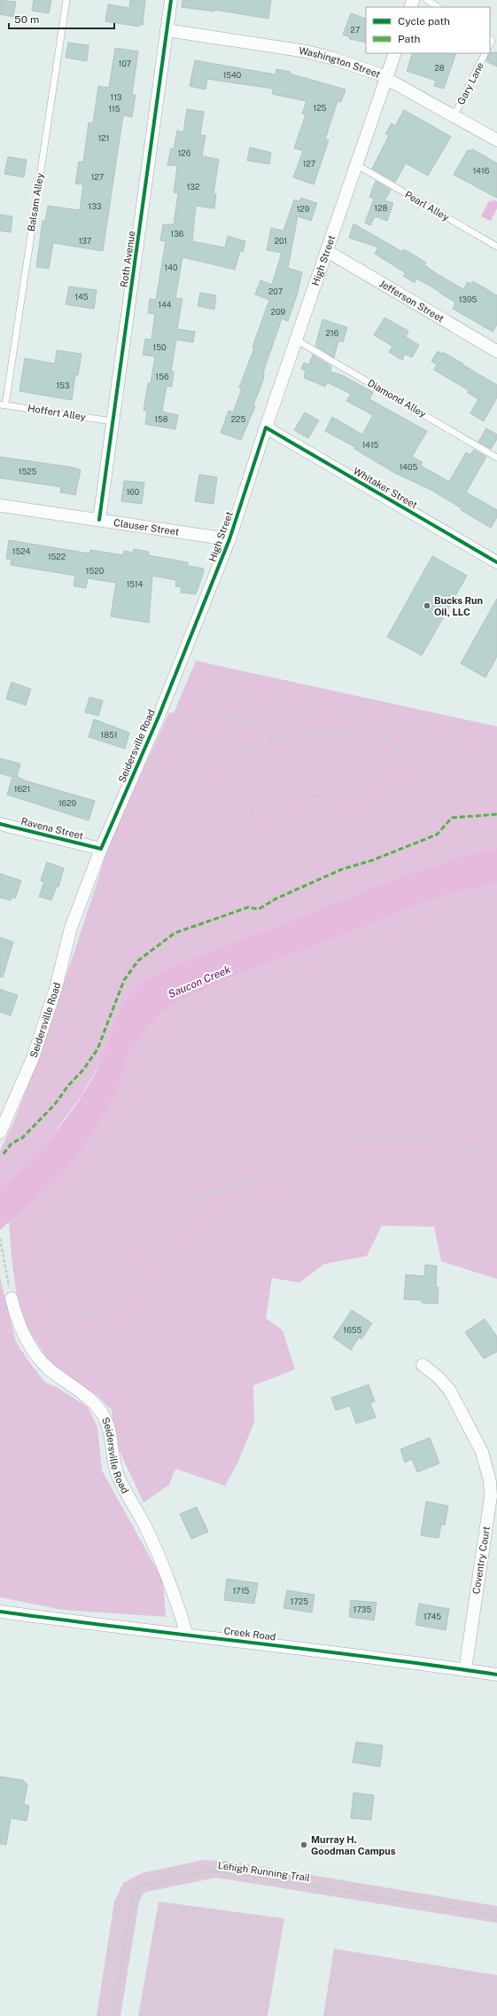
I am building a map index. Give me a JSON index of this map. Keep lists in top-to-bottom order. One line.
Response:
{"streets":{"street":["Washington Street","Roth Avenue","High Street","Jefferson Street","Whitaker Street","Clauser Street","Seidersville Road","Ravena Street","Coventry Court","Creek Road"],"lane":["Gary Lane","Balsam Alley","Pearl Alley","Diamond Alley","Hoffert Alley"],"path":["Lehigh Running Trail"]},"crossings":[["Washington Street","Gary Lane"],["Washington Street","Roth Avenue"],["Washington Street","High Street"],["Balsam Alley","Hoffert Alley"],["Pearl Alley","High Street"],["Roth Avenue","Hoffert Alley"],["Roth Avenue","Clauser Street"],["High Street","Jefferson Street"],["High Street","Diamond Alley"],["High Street","Whitaker Street"],["High Street","Clauser Street"],["High Street","Seidersville Road"],["Seidersville Road","Ravena Street"],["Seidersville Road","Creek Road"],["Coventry Court","Creek Road"]],"water":["Saucon Creek"],"places":["Bucks Run Oil, LLC","Murray H. Goodman Campus"],"house_numbers":["27","107","28","1540","113","125","115","121","126","127","1416","127","132","133","128","129","136","137","201","140","207","145","1395","144","209","216","150","156","153","158","225","1415","1405","1525","160","1524","1522","1520","1514","1851","1621","1629","1655","1715","1725","1735","1745"],"legend":["Cycle path","Path"],"scale_bar":"50 m"}
